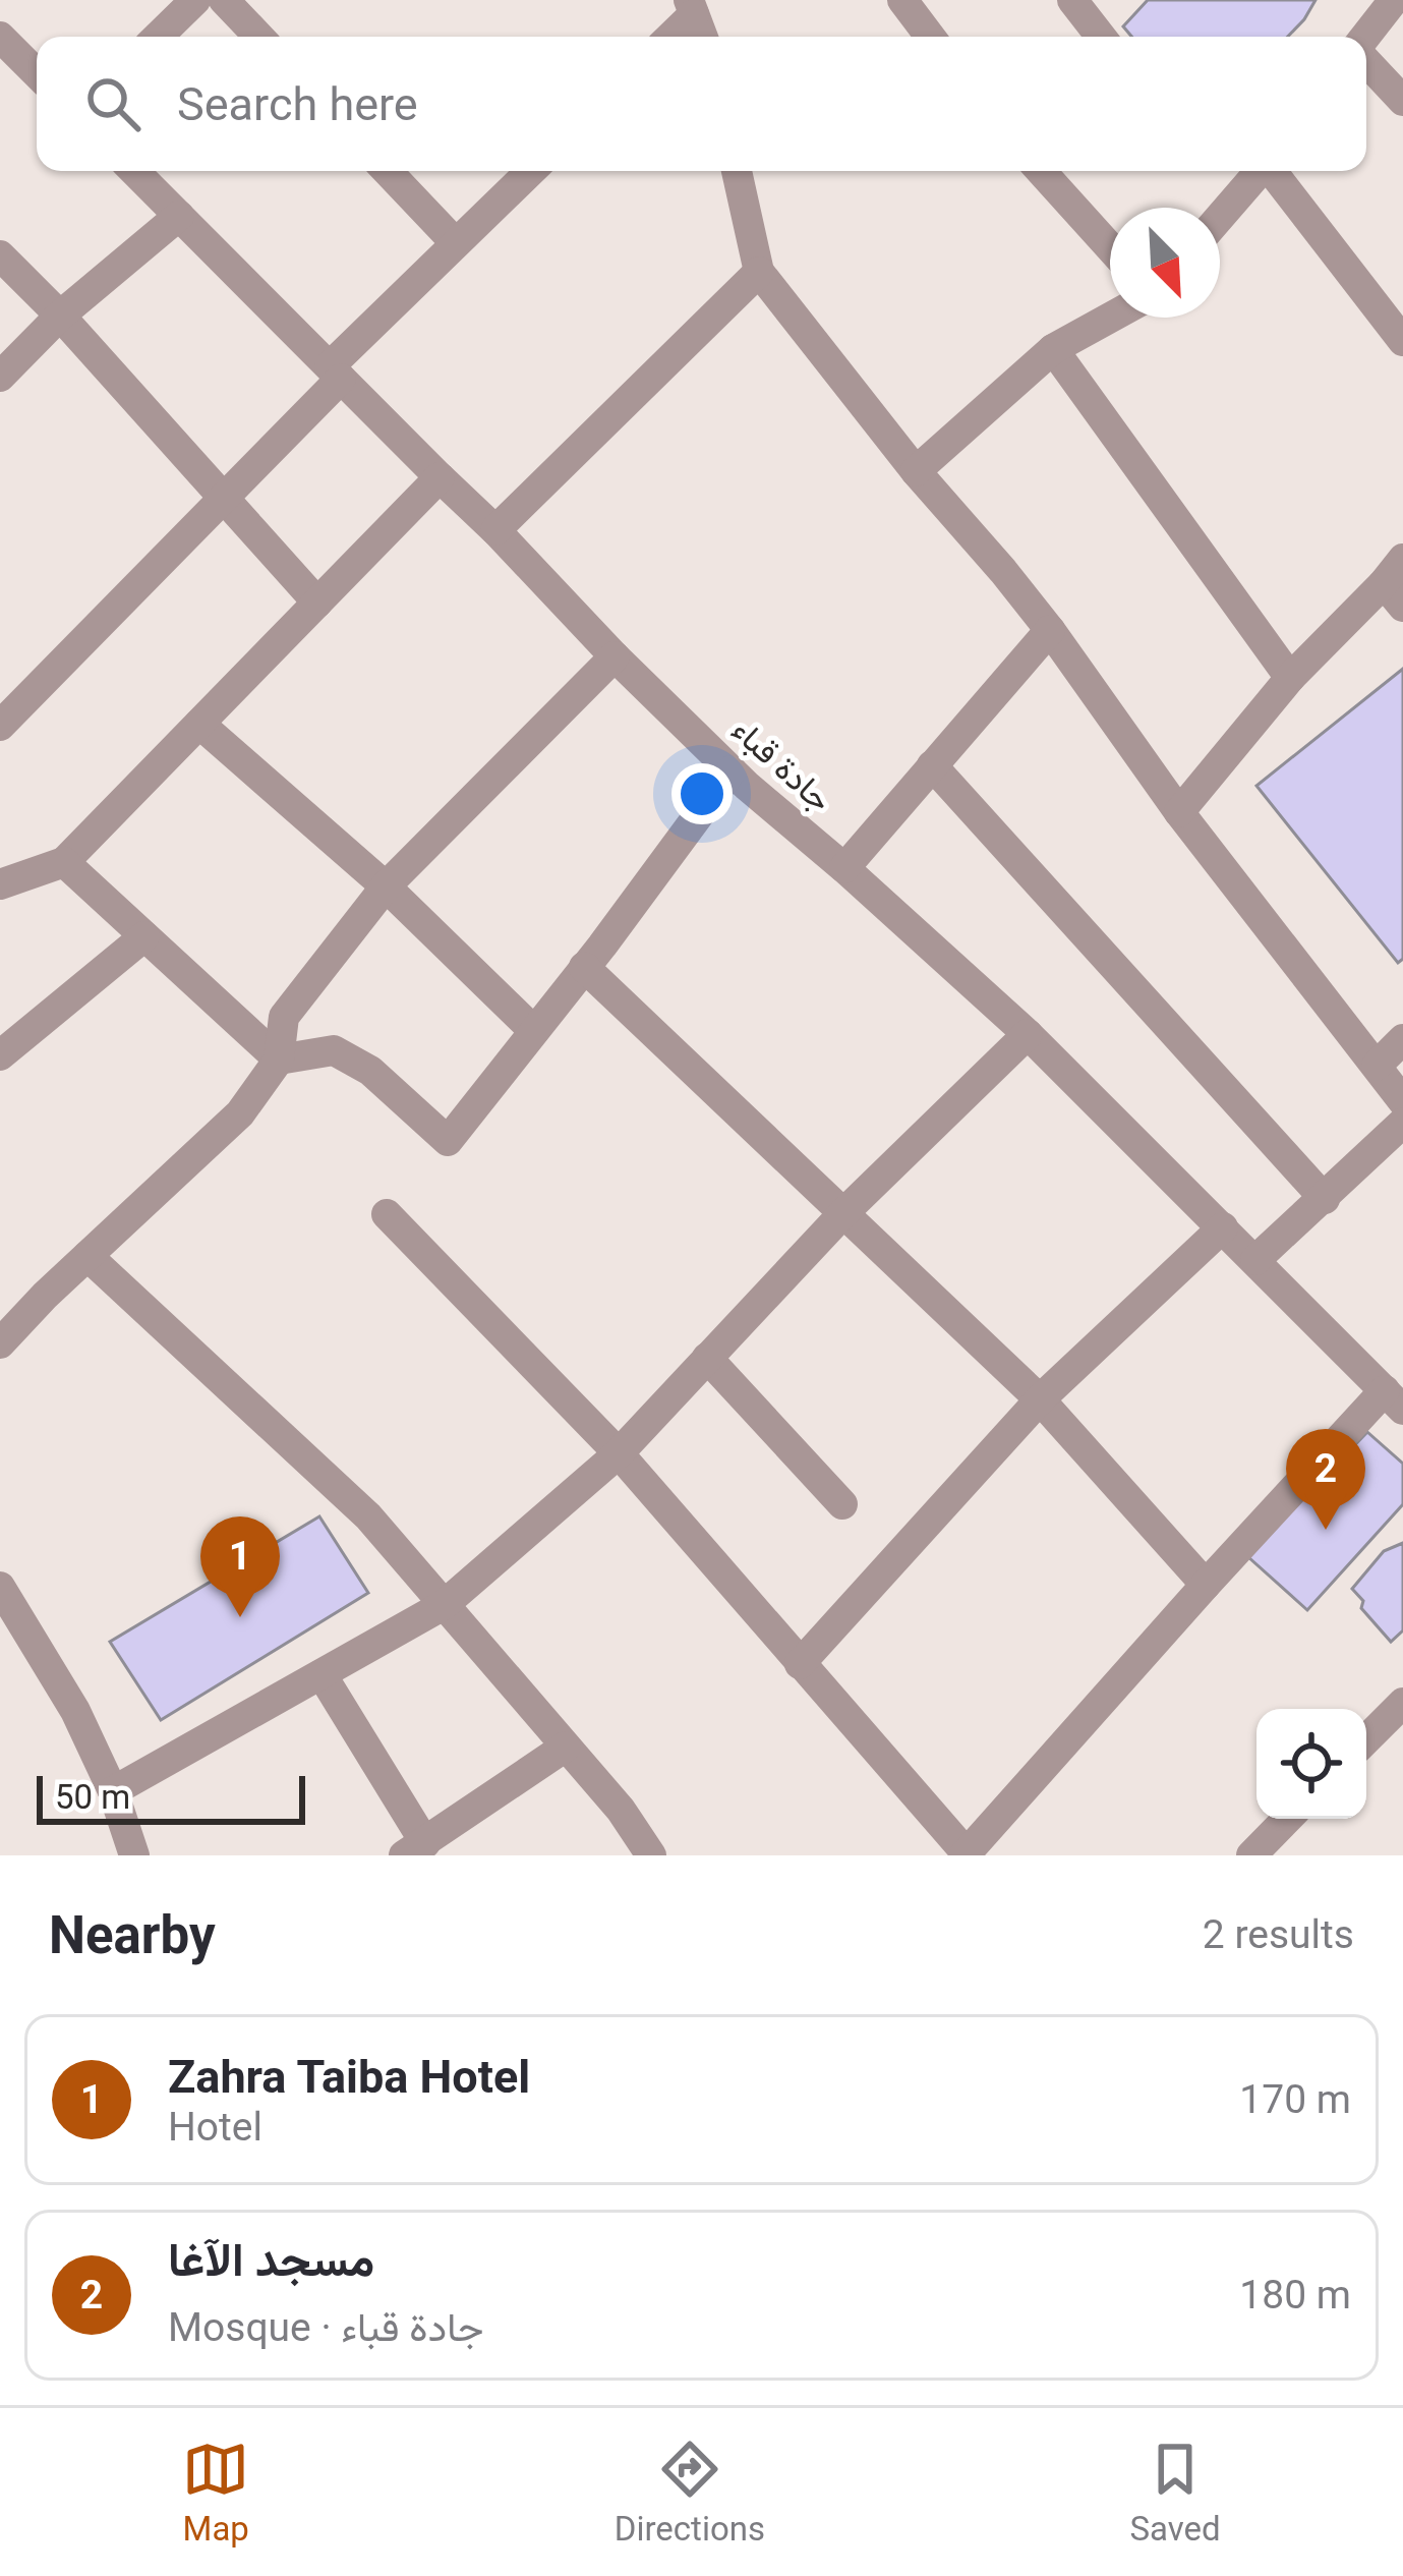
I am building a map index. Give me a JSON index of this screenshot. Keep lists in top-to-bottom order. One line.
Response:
{"streets":{"street":["جادة قباء"]},"scale_bar":"50 m","north":"bottom right","page":{"search":"Search here","pins":["2","1"],"scale":"50 m","heading":["Nearby","2 results"],"list":[{"mark":"1","name":"Zahra Taiba Hotel","note":"Hotel","value":"170 m"},{"mark":"2","name":"مسجد الآغا","note":"Mosque · جادة قباء","value":"180 m"}],"nav":["Map","Directions","Saved"]}}
